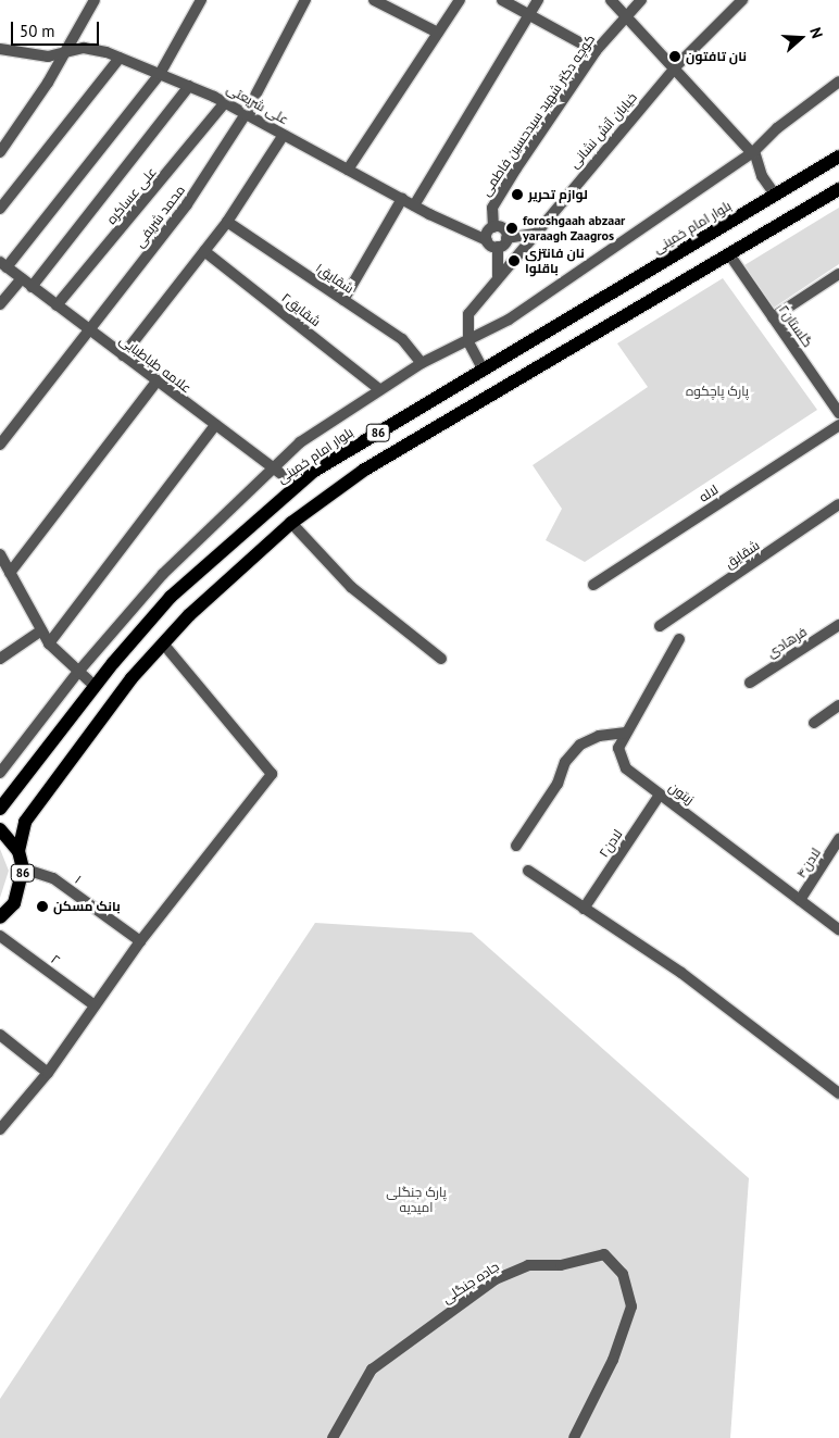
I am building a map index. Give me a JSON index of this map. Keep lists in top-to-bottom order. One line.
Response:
{"streets":{"main road":["بلوار امام خمینی","86"],"street":["علی شریعتی","کوچه دکتر شهید سیدحسین فاطمی","خیابان آتش نشانی","علی عساکره","محمد شریفی","شقایق۱","شقایق۲","گلستان۲","علامه طباطبایی","لاله","شقایق","فرهادی","زیتون","لادن۲","لادن۴","۱","۲","جاده جنگلی"]},"crossings":[["علی شریعتی","علی عساکره"],["علی شریعتی","محمد شریفی"],["خیابان آتش نشانی","بلوار امام خمینی"],["علی عساکره","علامه طباطبایی"],["محمد شریفی","علامه طباطبایی"],["بلوار امام خمینی","علامه طباطبایی"],["گلستان۲","86"],["86","۱"],["زیتون","لادن۲"],["زیتون","لادن۴"]],"parks":["پارک پاچکوه","پارک جنگلی امیدیه"],"places":["نان تافتون","لوازم تحریر","foroshgaah abzaar yaraagh Zaagros","نان فانتزی باقلوا","بانک مسکن"],"scale_bar":"50 m","north":"right"}
